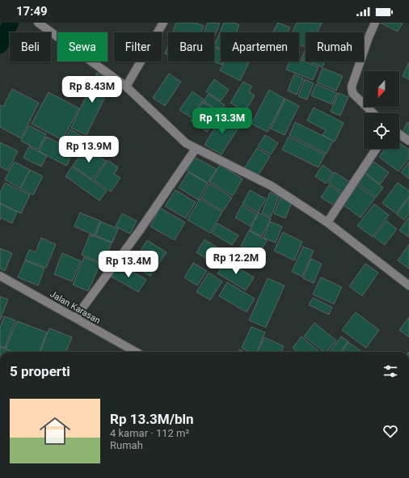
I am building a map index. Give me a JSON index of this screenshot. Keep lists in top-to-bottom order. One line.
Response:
{"streets":{"street":["Jalan Karasan"]},"north":"bottom","page":{"status":"17:49","chip":["Beli","Sewa","Filter","Baru","Apartemen","Rumah"],"price":["Rp 8.43M","Rp 13.3M","Rp 13.9M","Rp 12.2M","Rp 13.4M"],"heading":"5 properti","list":[{"name":"Rp 13.3M/bln","note":"4 kamar · 112 m² · Rumah"}]}}
